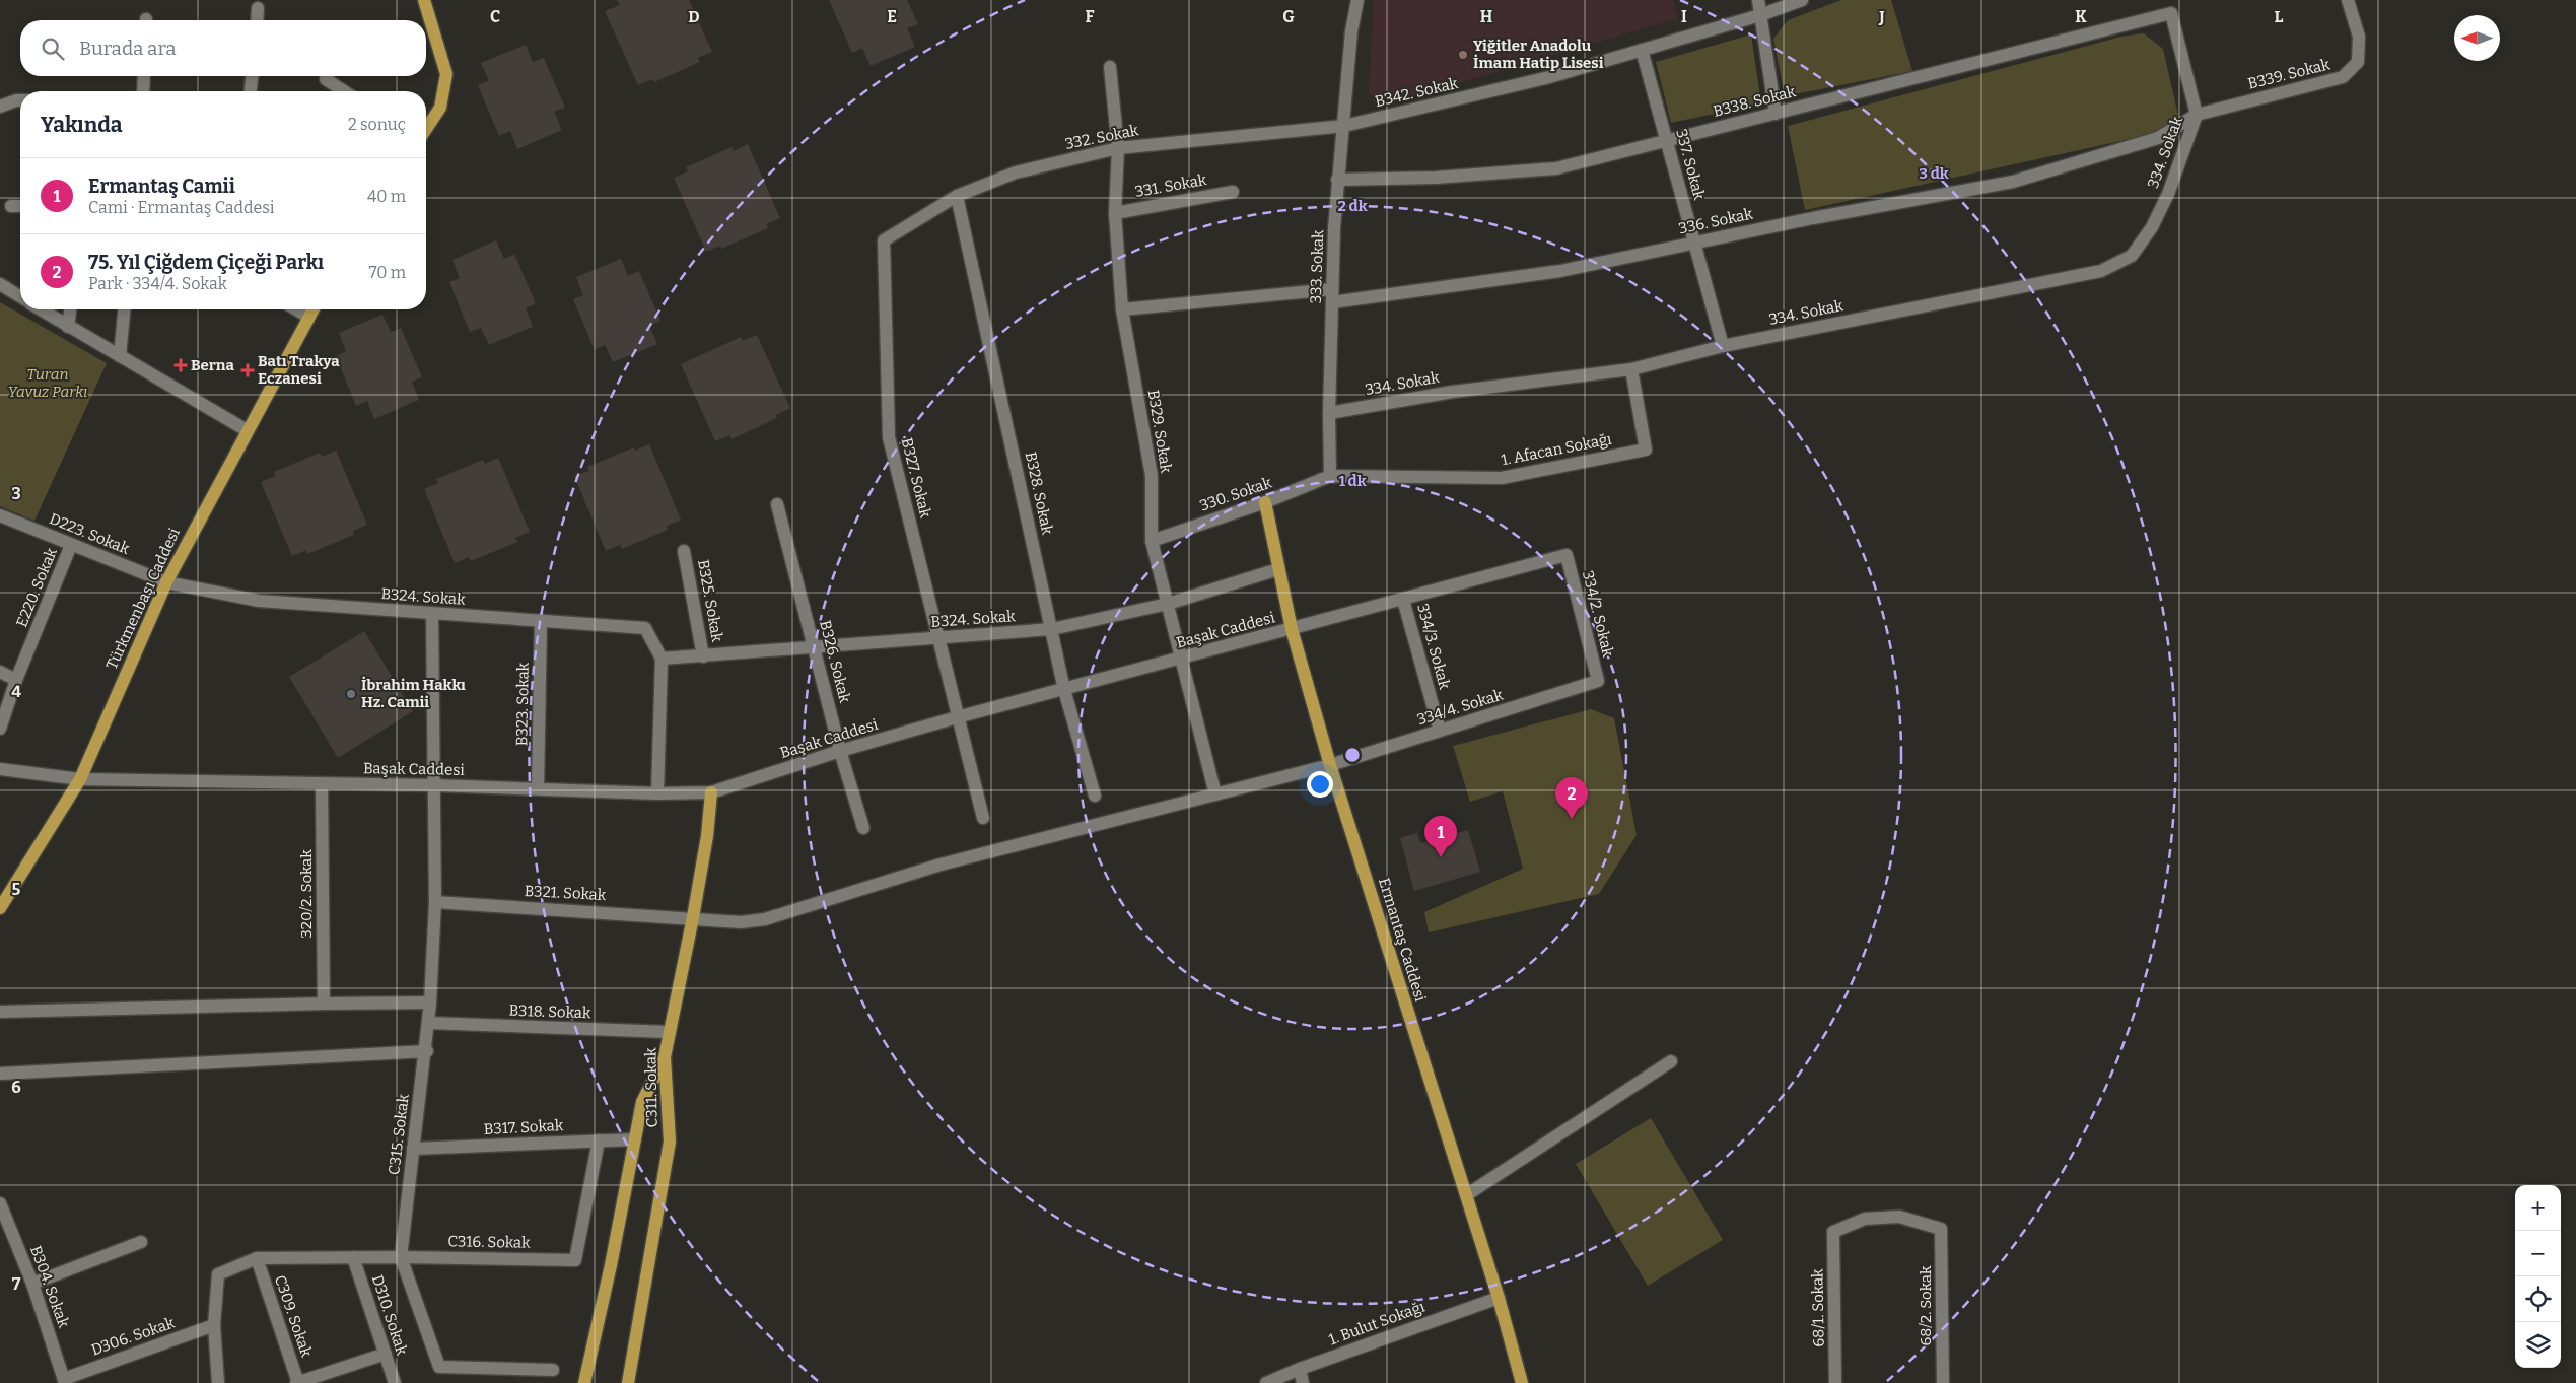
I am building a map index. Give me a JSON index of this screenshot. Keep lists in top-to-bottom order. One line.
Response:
{"streets":{"main road":["Türkmenbaşı Caddesi","Ermantaş Caddesi","C311. Sokak"],"street":["B339. Sokak","B342. Sokak","B338. Sokak","332. Sokak","334. Sokak","337. Sokak","331. Sokak","336. Sokak","333. Sokak","B329. Sokak","1. Afacan Sokağı","B327. Sokak","B328. Sokak","330. Sokak","D223. Sokak","E220. Sokak","B324. Sokak","B325. Sokak","334/2. Sokak","Başak Caddesi","334/3. Sokak","B326. Sokak","B323. Sokak","334/4. Sokak","B321. Sokak","320/2. Sokak","B318. Sokak","B317. Sokak","C315. Sokak","C316. Sokak","B304. Sokak","68/2. Sokak","68/1. Sokak","D310. Sokak","C309. Sokak","1. Bulut Sokağı","D306. Sokak"]},"crossings":[["B339. Sokak","B338. Sokak"],["B339. Sokak","334. Sokak"],["B339. Sokak","336. Sokak"],["B342. Sokak","332. Sokak"],["B342. Sokak","337. Sokak"],["B342. Sokak","333. Sokak"],["B338. Sokak","334. Sokak"],["B338. Sokak","337. Sokak"],["B338. Sokak","333. Sokak"],["332. Sokak","333. Sokak"],["332. Sokak","B329. Sokak"],["332. Sokak","B327. Sokak"],["332. Sokak","B328. Sokak"],["334. Sokak","337. Sokak"],["334. Sokak","333. Sokak"],["334. Sokak","1. Afacan Sokağı"],["337. Sokak","336. Sokak"],["331. Sokak","B329. Sokak"],["336. Sokak","333. Sokak"],["336. Sokak","B329. Sokak"],["333. Sokak","1. Afacan Sokağı"],["333. Sokak","330. Sokak"],["B329. Sokak","330. Sokak"],["B329. Sokak","B324. Sokak"],["B329. Sokak","Başak Caddesi"],["B329. Sokak","334/4. Sokak"],["B329. Sokak","B321. Sokak"],["1. Afacan Sokağı","330. Sokak"],["B327. Sokak","B324. Sokak"],["B327. Sokak","Başak Caddesi"],["B328. Sokak","B324. Sokak"],["B328. Sokak","Başak Caddesi"],["330. Sokak","Ermantaş Caddesi"],["D223. Sokak","E220. Sokak"],["D223. Sokak","B324. Sokak"],["D223. Sokak","Türkmenbaşı Caddesi"],["B324. Sokak","Türkmenbaşı Caddesi"],["B324. Sokak","B325. Sokak"],["B324. Sokak","Başak Caddesi"],["B324. Sokak","B326. Sokak"],["B324. Sokak","B323. Sokak"],["B324. Sokak","Ermantaş Caddesi"],["B324. Sokak","C315. Sokak"],["Türkmenbaşı Caddesi","Başak Caddesi"],["334/2. Sokak","Başak Caddesi"],["334/2. Sokak","334/4. Sokak"],["Başak Caddesi","334/3. Sokak"],["Başak Caddesi","B326. Sokak"],["Başak Caddesi","B323. Sokak"],["Başak Caddesi","320/2. Sokak"],["Başak Caddesi","Ermantaş Caddesi"],["Başak Caddesi","C311. Sokak"],["Başak Caddesi","C315. Sokak"],["334/3. Sokak","334/4. Sokak"],["334/4. Sokak","B321. Sokak"],["334/4. Sokak","Ermantaş Caddesi"],["B321. Sokak","C311. Sokak"],["B321. Sokak","C315. Sokak"],["Ermantaş Caddesi","1. Bulut Sokağı"],["B318. Sokak","C311. Sokak"],["B318. Sokak","C315. Sokak"],["B317. Sokak","C315. Sokak"],["B317. Sokak","C316. Sokak"],["C315. Sokak","C316. Sokak"],["C316. Sokak","D310. Sokak"],["C316. Sokak","C309. Sokak"],["B304. Sokak","D306. Sokak"],["68/2. Sokak","68/1. Sokak"]],"parks":["Turan Yavuz Parkı"],"places":{"other":["Yiğitler Anadolu İmam Hatip Lisesi","İbrahim Hakkı Hz. Camii"],"health":["Berna","Batı Trakya Eczanesi"]},"north":"left","page":{"search":"Burada ara","heading":["Yakında","2 sonuç"],"list":[{"mark":"1","name":"Ermantaş Camii","note":"Cami · Ermantaş Caddesi","value":"40 m"},{"mark":"2","name":"75. Yıl Çiğdem Çiçeği Parkı","note":"Park · 334/4. Sokak","value":"70 m"}],"pins":["2","1"],"map_buttons":["+","−"]},"grid":{"columns":["C","D","E","F","G","H","I","J","K","L"],"rows":["3","4","5","6","7"]},"rings":["3 dk","2 dk","1 dk"]}
